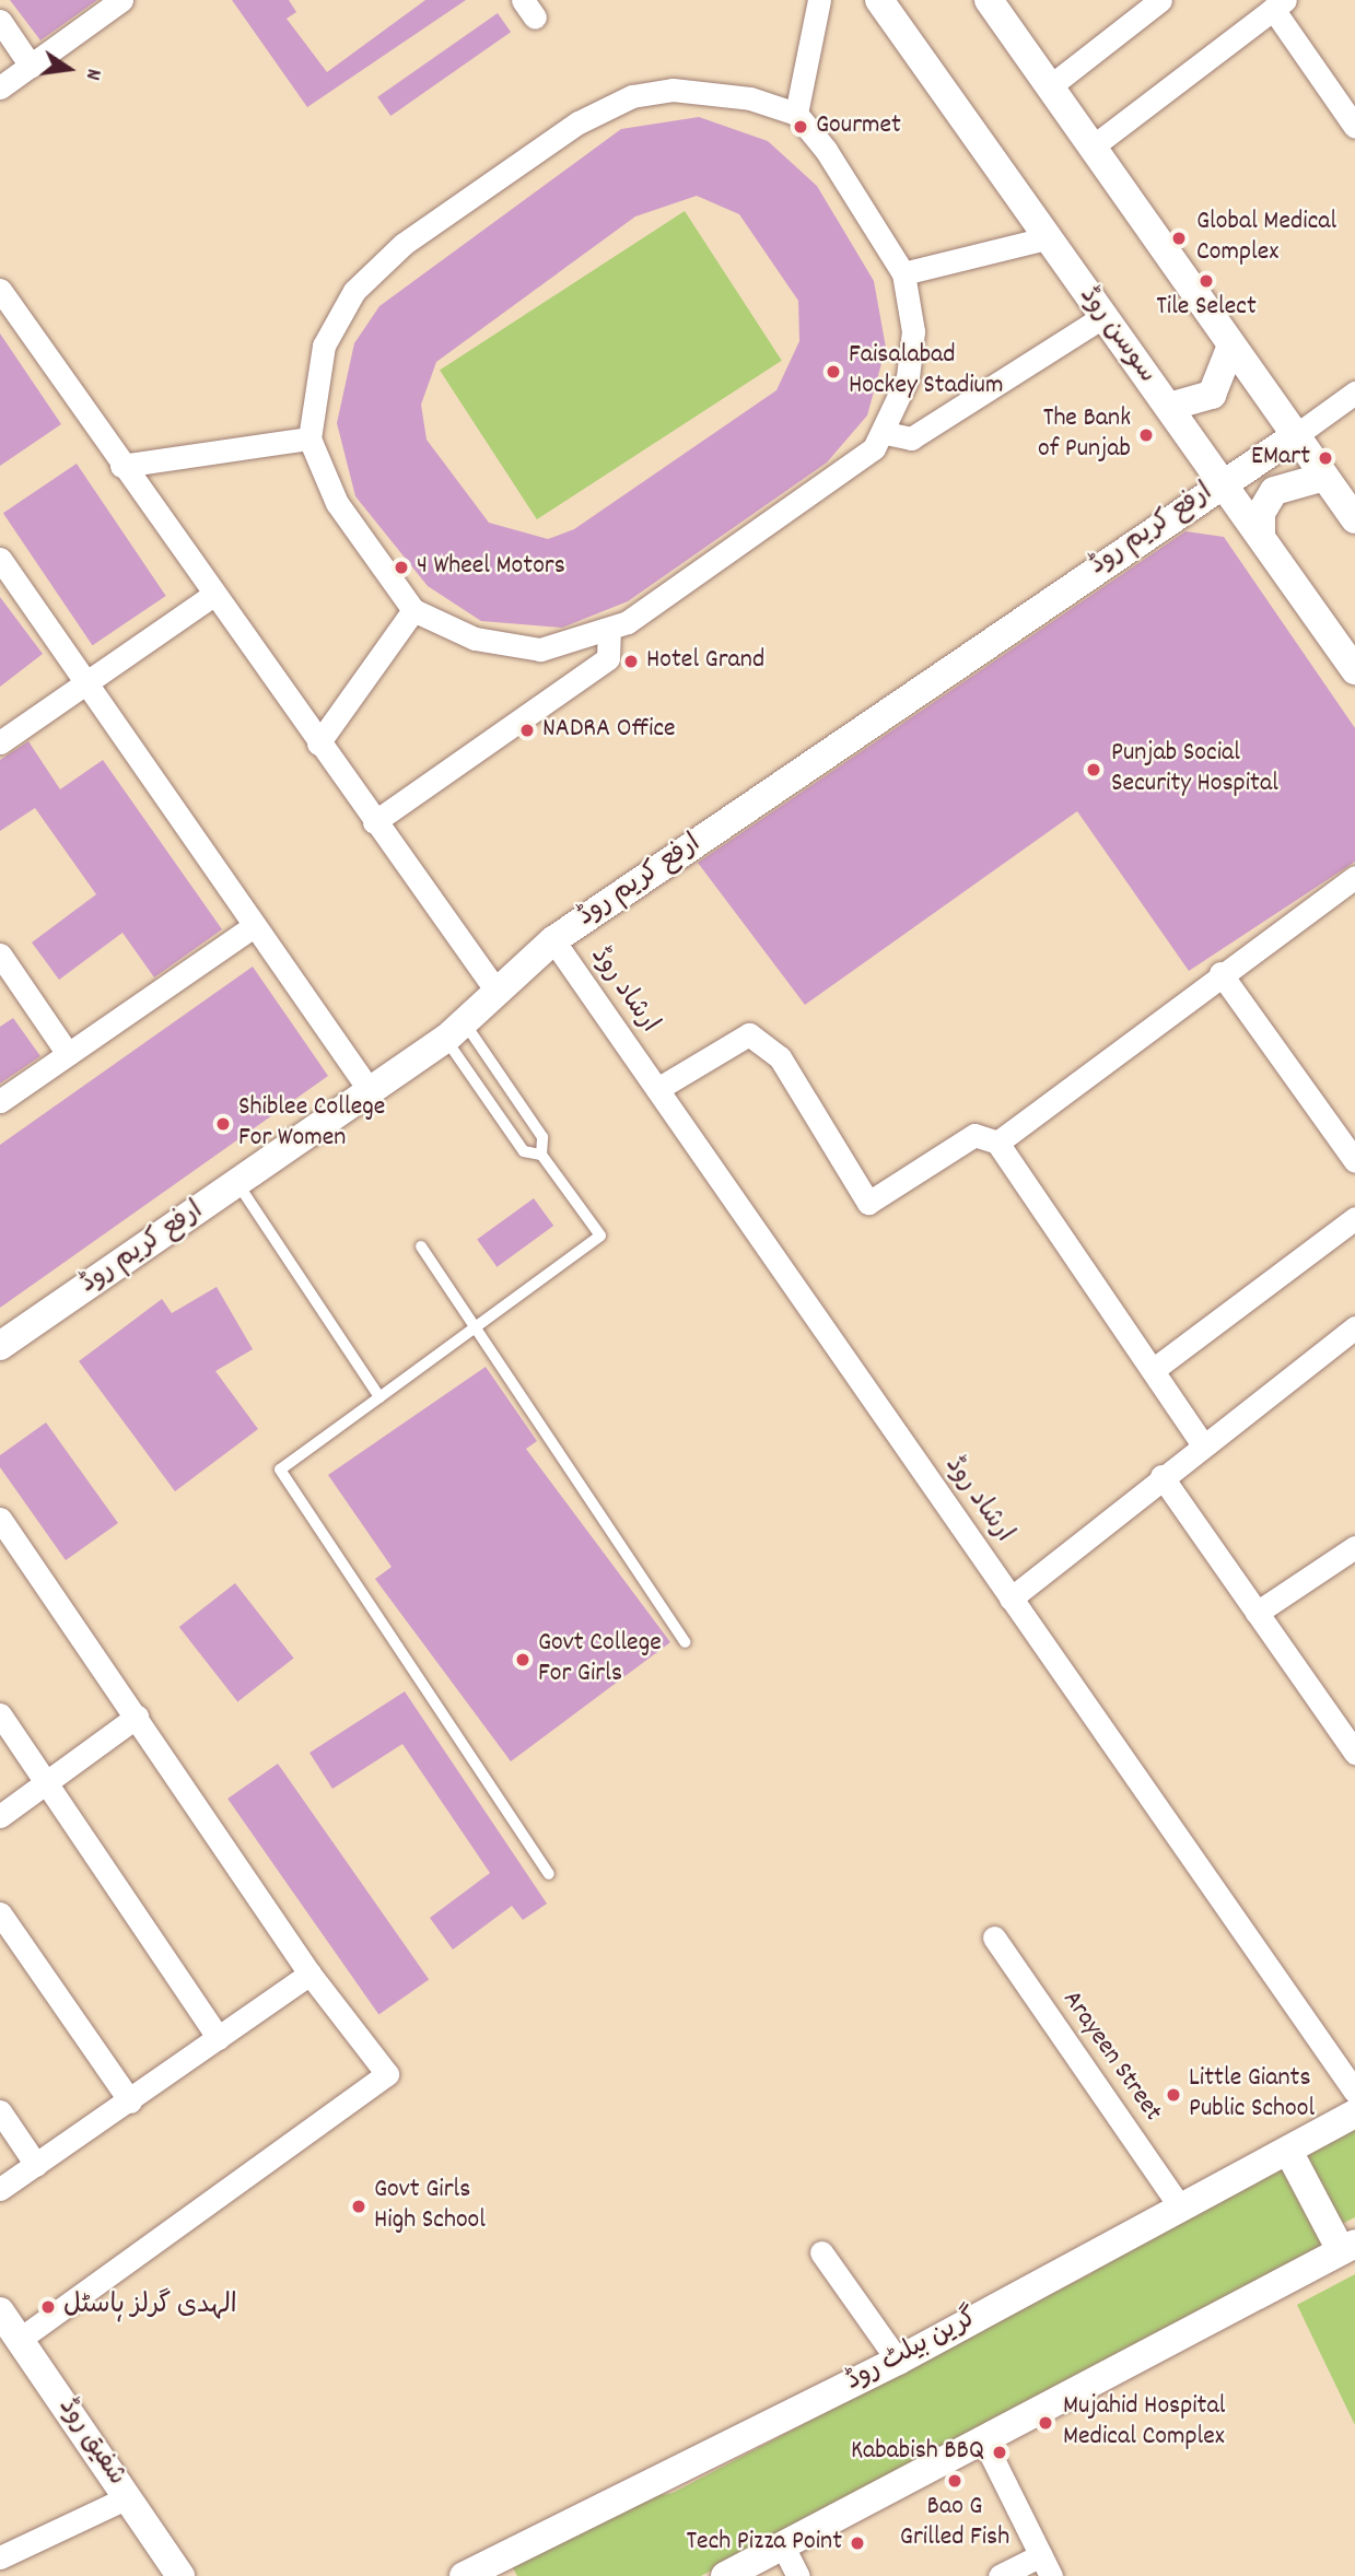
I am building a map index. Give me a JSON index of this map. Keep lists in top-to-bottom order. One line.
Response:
{"streets":{"street":["سوسن روڈ","ارفع کریم روڈ","ارشاد روڈ","Arayeen Street","گرین بیلٹ روڈ","شفیق روڈ"]},"crossings":[["سوسن روڈ","ارفع کریم روڈ"],["ارفع کریم روڈ","ارشاد روڈ"],["Arayeen Street","گرین بیلٹ روڈ"]],"places":["Gourmet","Global Medical Complex","Tile Select","Faisalabad Hockey Stadium","The Bank of Punjab","EMart","4 Wheel Motors","Hotel Grand","NADRA Office","Punjab Social Security Hospital","Shiblee College For Women","Govt College For Girls","Little Giants Public School","Govt Girls High School","الہدی گرلز ہاسٹل","Mujahid Hospital Medical Complex","Kababish BBQ","Bao G Grilled Fish","Tech Pizza Point"],"north":"right"}
